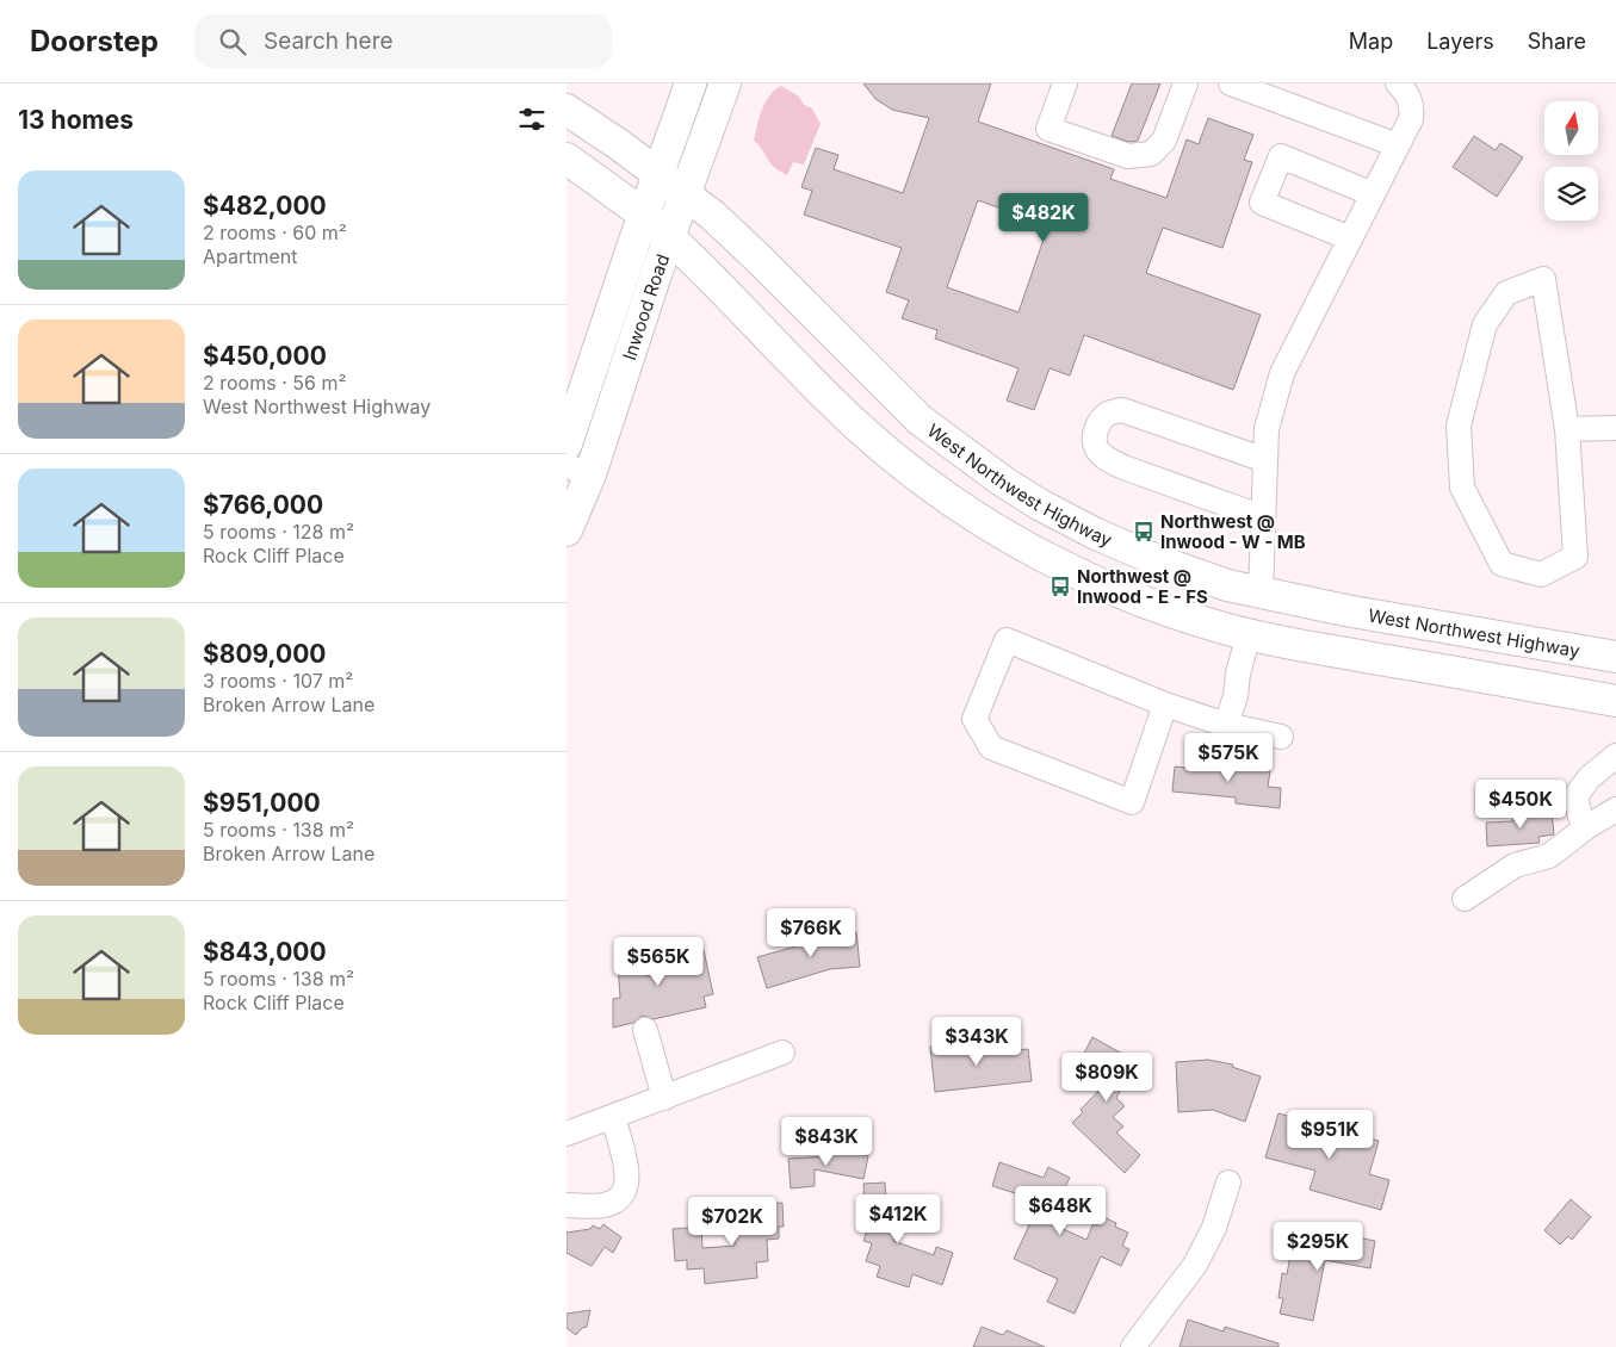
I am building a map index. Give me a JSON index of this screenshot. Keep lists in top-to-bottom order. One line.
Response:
{"streets":{"main road":["Inwood Road","West Northwest Highway"]},"crossings":[["Inwood Road","West Northwest Highway"]],"places":{"bus stop":["Northwest @ Inwood - W - MB","Northwest @ Inwood - E - FS"]},"north":"top","page":{"header":"Doorstep","search":"Search here","nav":["Map","Layers","Share"],"heading":"13 homes","list":[{"name":"$482,000","note":"2 rooms · 60 m² · Apartment"},{"name":"$450,000","note":"2 rooms · 56 m² · West Northwest Highway"},{"name":"$766,000","note":"5 rooms · 128 m² · Rock Cliff Place"},{"name":"$809,000","note":"3 rooms · 107 m² · Broken Arrow Lane"},{"name":"$951,000","note":"5 rooms · 138 m² · Broken Arrow Lane"},{"name":"$843,000","note":"5 rooms · 138 m² · Rock Cliff Place"}],"price":["$482K","$575K","$450K","$766K","$565K","$343K","$809K","$951K","$843K","$648K","$412K","$702K","$295K"]}}
